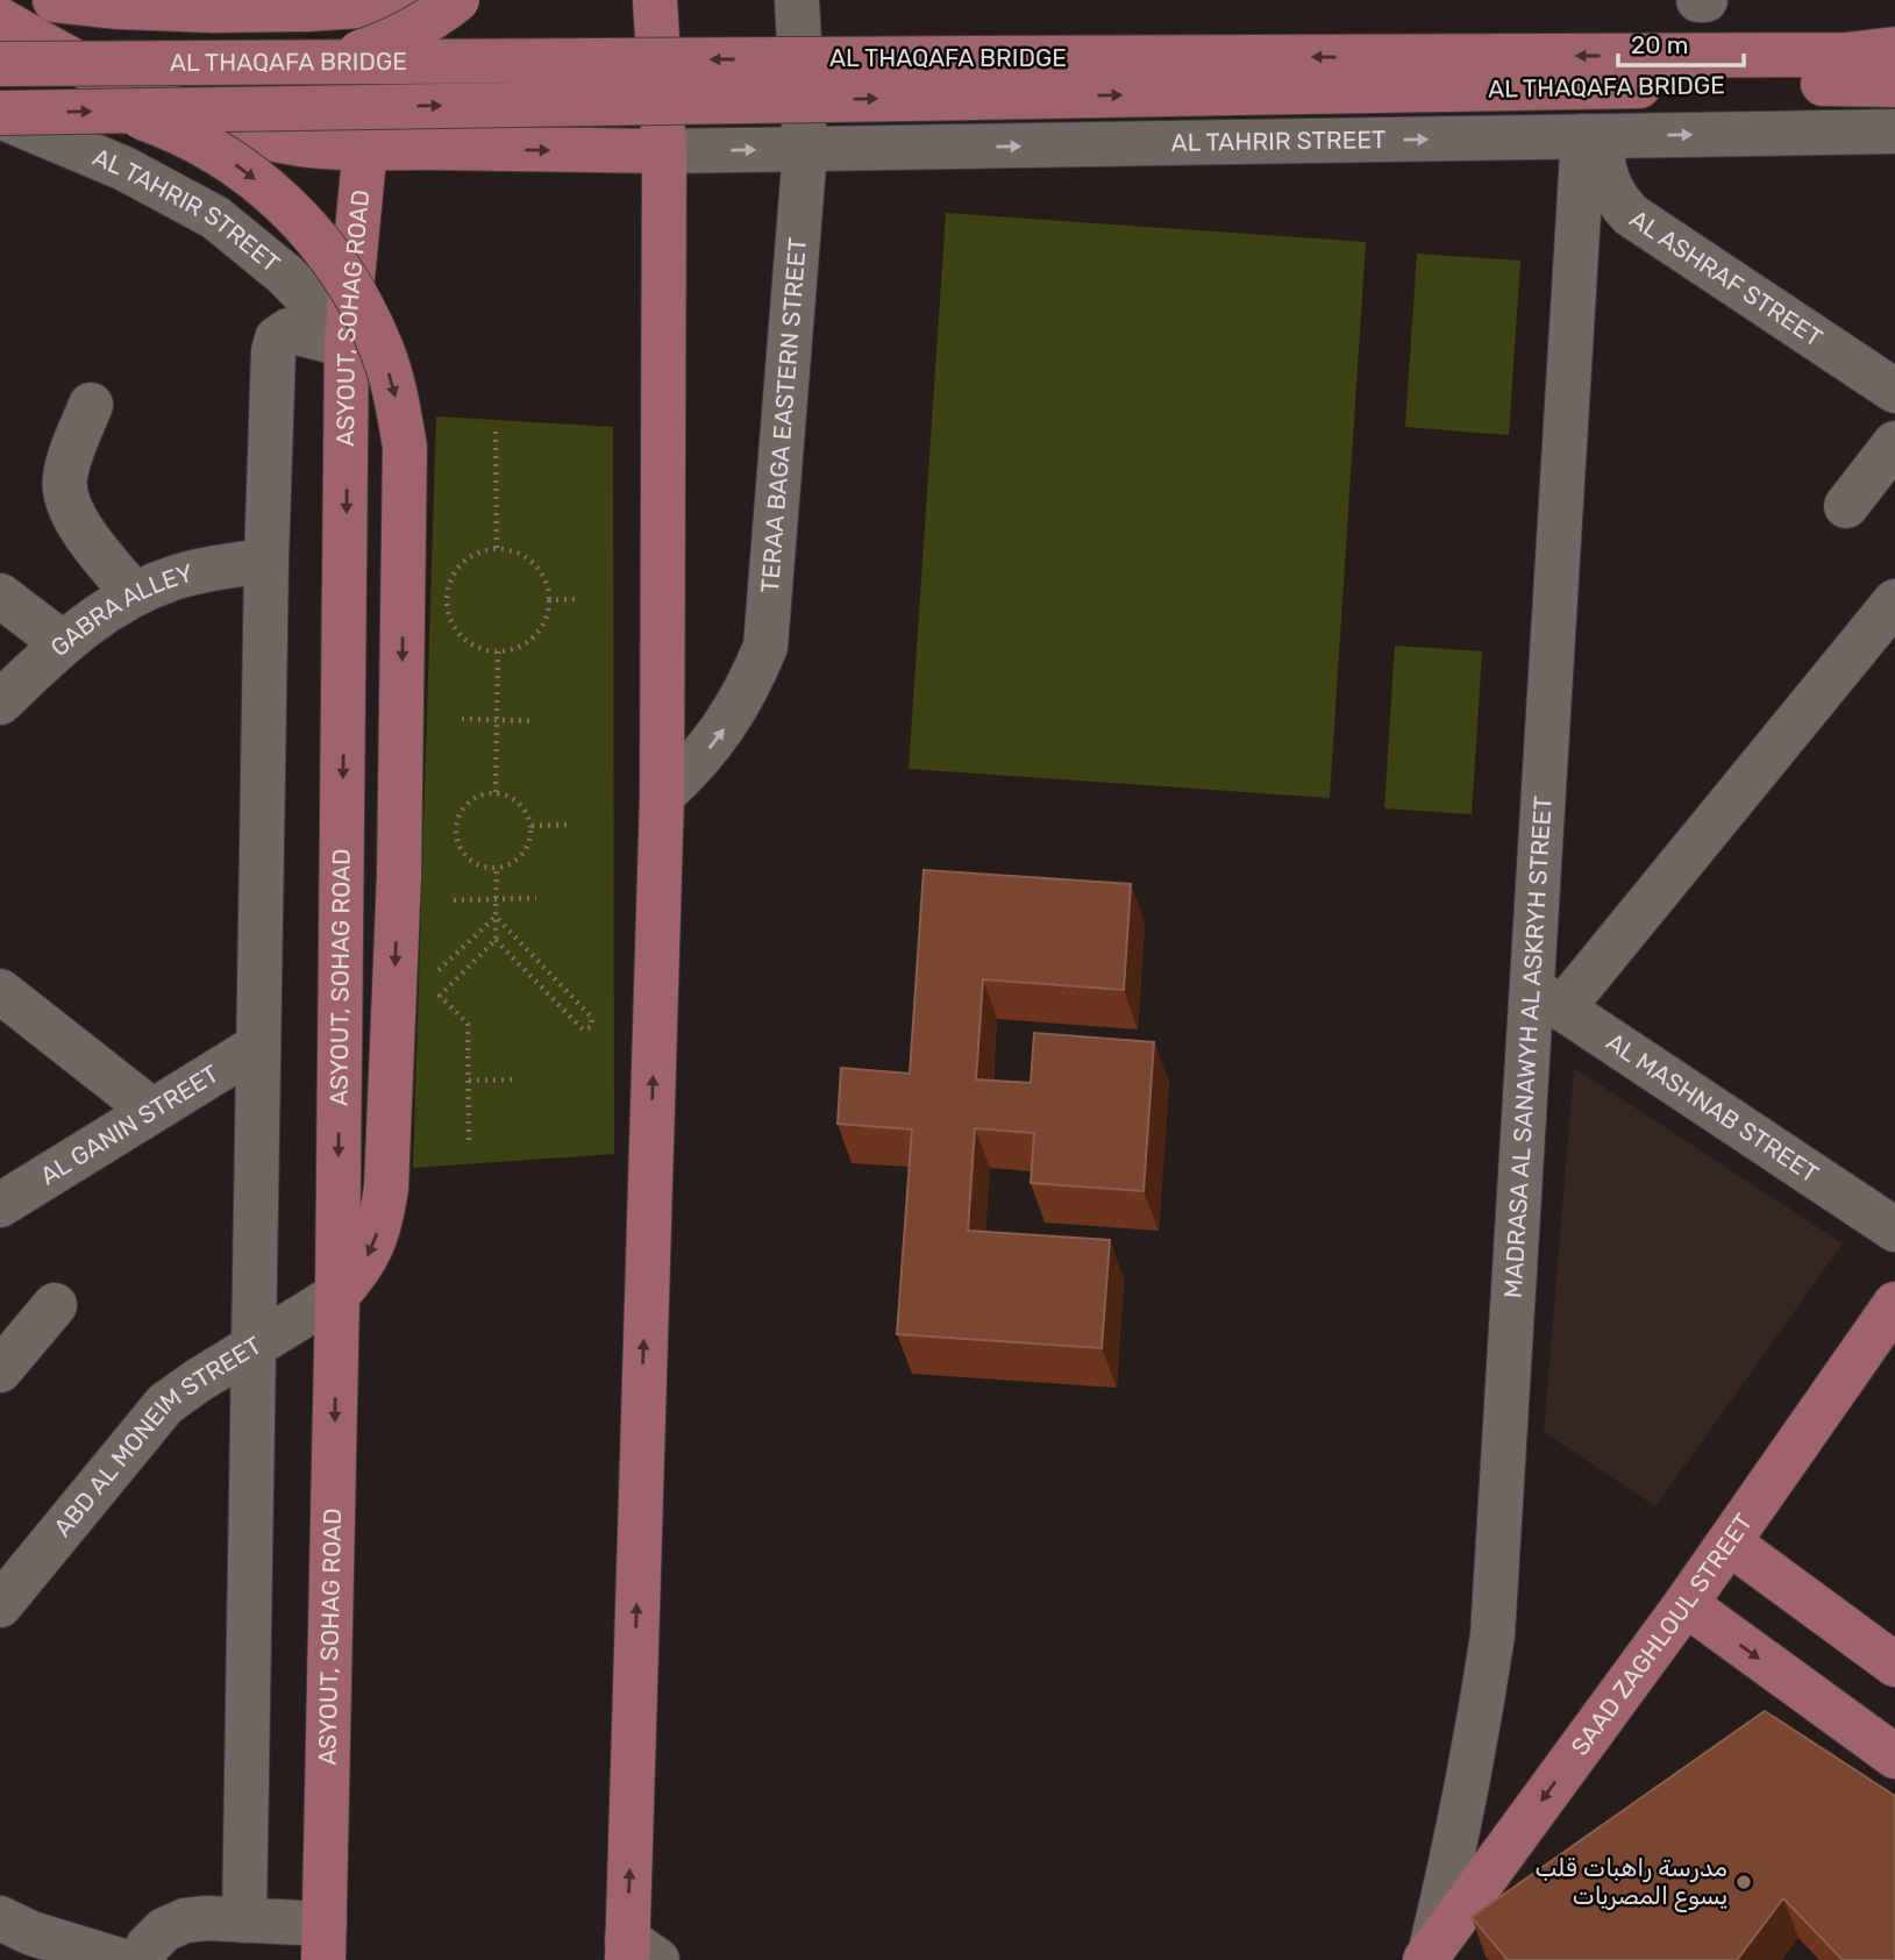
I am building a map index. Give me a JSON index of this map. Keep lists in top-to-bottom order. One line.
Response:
{"streets":{"main road":["AL THAQAFA BRIDGE","ASYOUT, SOHAG ROAD","SAAD ZAGHLOUL STREET"],"street":["AL TAHRIR STREET","AL ASHRAF STREET","TERAA BAGA EASTERN STREET","GABRA ALLEY","MADRASA AL SANAWYH AL ASKRYH STREET","AL MASHNAB STREET","AL GANIN STREET","ABD AL MONEIM STREET"]},"crossings":[["AL THAQAFA BRIDGE","AL TAHRIR STREET"],["AL TAHRIR STREET","AL ASHRAF STREET"],["AL TAHRIR STREET","ASYOUT, SOHAG ROAD"],["AL TAHRIR STREET","TERAA BAGA EASTERN STREET"],["AL TAHRIR STREET","MADRASA AL SANAWYH AL ASKRYH STREET"],["AL ASHRAF STREET","MADRASA AL SANAWYH AL ASKRYH STREET"],["ASYOUT, SOHAG ROAD","ABD AL MONEIM STREET"],["MADRASA AL SANAWYH AL ASKRYH STREET","AL MASHNAB STREET"],["MADRASA AL SANAWYH AL ASKRYH STREET","SAAD ZAGHLOUL STREET"]],"one_way":["AL TAHRIR STREET","TERAA BAGA EASTERN STREET","SAAD ZAGHLOUL STREET"],"places":["مدرسة راهبات قلب يسوع المصريات"],"scale_bar":"20 m"}
